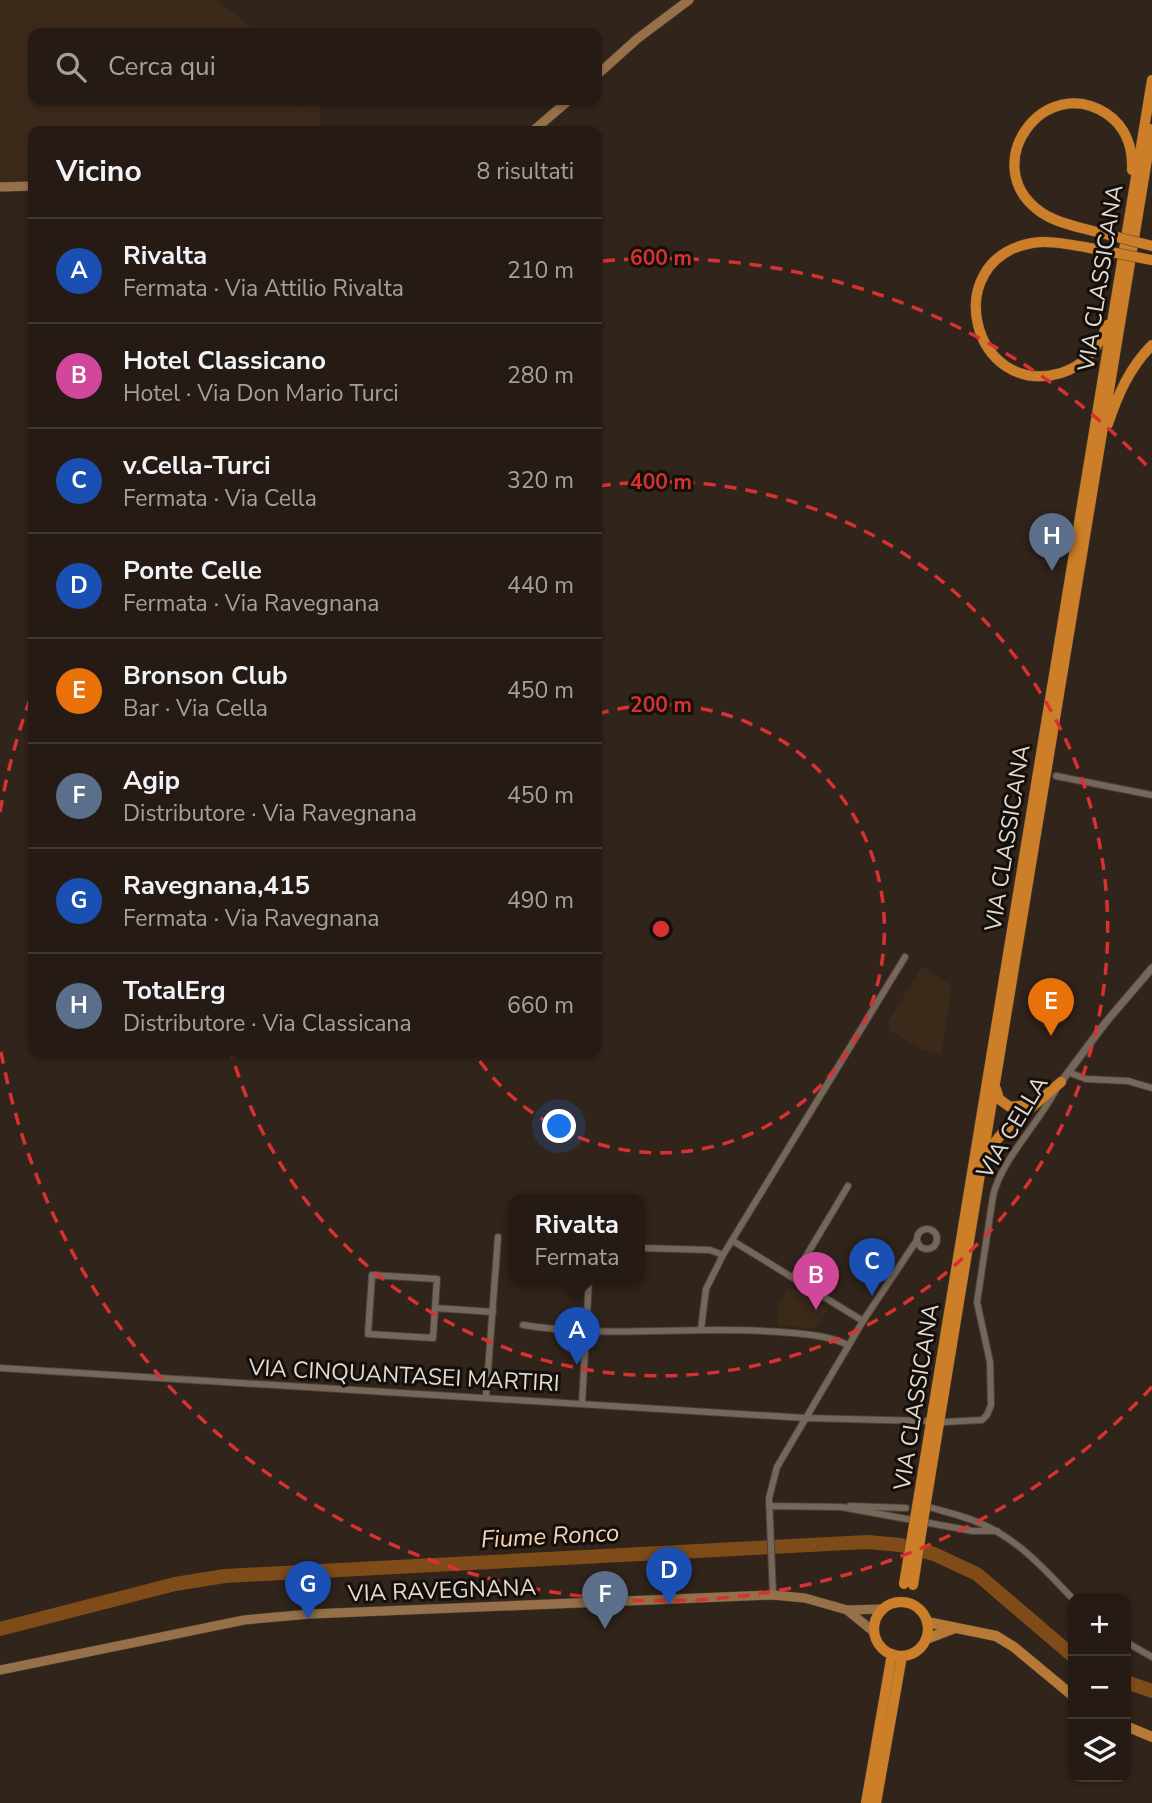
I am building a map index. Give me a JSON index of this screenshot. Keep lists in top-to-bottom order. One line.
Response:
{"streets":{"highway":["VIA CLASSICANA"],"main road":["VIA RAVEGNANA"],"street":["VIA CELLA","VIA CINQUANTASEI MARTIRI"]},"crossings":[["VIA CLASSICANA","VIA RAVEGNANA"]],"water":["Fiume Ronco"],"page":{"search":"Cerca qui","heading":["Vicino","8 risultati"],"list":[{"mark":"A","name":"Rivalta","note":"Fermata · Via Attilio Rivalta","value":"210 m"},{"mark":"B","name":"Hotel Classicano","note":"Hotel · Via Don Mario Turci","value":"280 m"},{"mark":"C","name":"v.Cella-Turci","note":"Fermata · Via Cella","value":"320 m"},{"mark":"D","name":"Ponte Celle","note":"Fermata · Via Ravegnana","value":"440 m"},{"mark":"E","name":"Bronson Club","note":"Bar · Via Cella","value":"450 m"},{"mark":"F","name":"Agip","note":"Distributore · Via Ravegnana","value":"450 m"},{"mark":"G","name":"Ravegnana,415","note":"Fermata · Via Ravegnana","value":"490 m"},{"mark":"H","name":"TotalErg","note":"Distributore · Via Classicana","value":"660 m"}],"pins":["H","E","C","B","A","D","G","F"],"popup":["Rivalta","Fermata"],"map_buttons":["+","−"]},"rings":["600 m","400 m","200 m"]}
